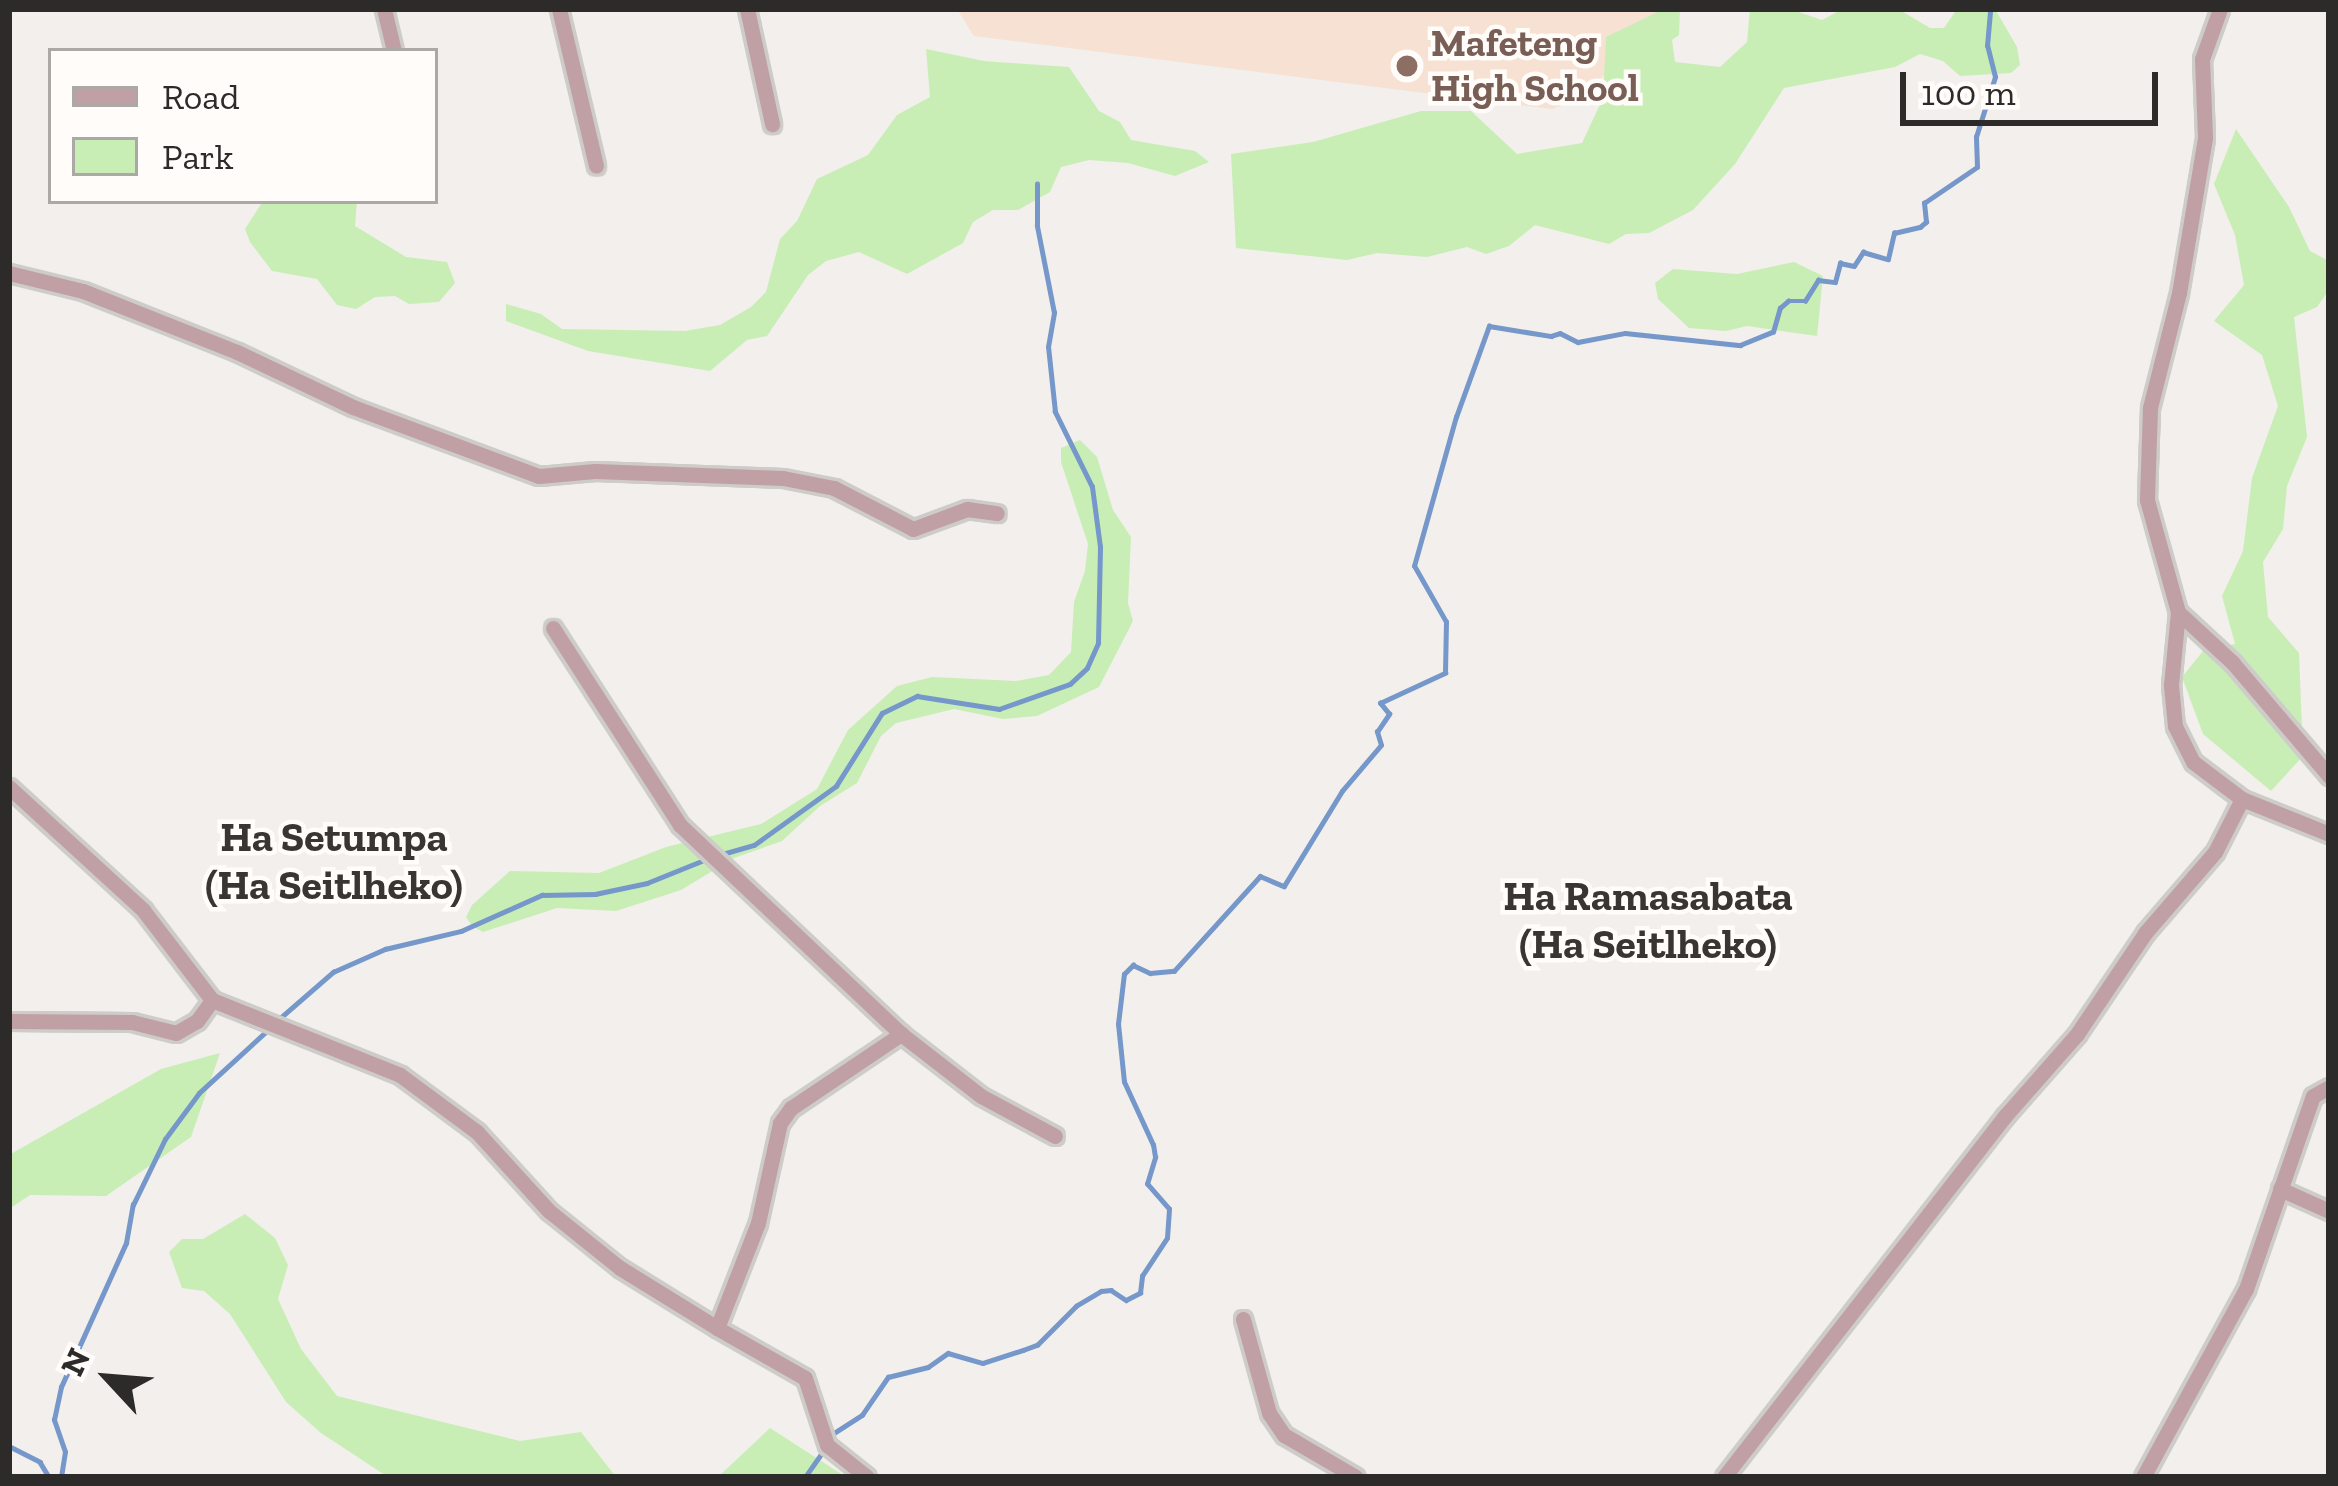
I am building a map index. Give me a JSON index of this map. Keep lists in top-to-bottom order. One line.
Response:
{"districts":["Ha Setumpa (Ha Seitlheko)","Ha Ramasabata (Ha Seitlheko)"],"places":["Mafeteng High School"],"legend":["Road","Park"],"scale_bar":"100 m","north":"top left"}
